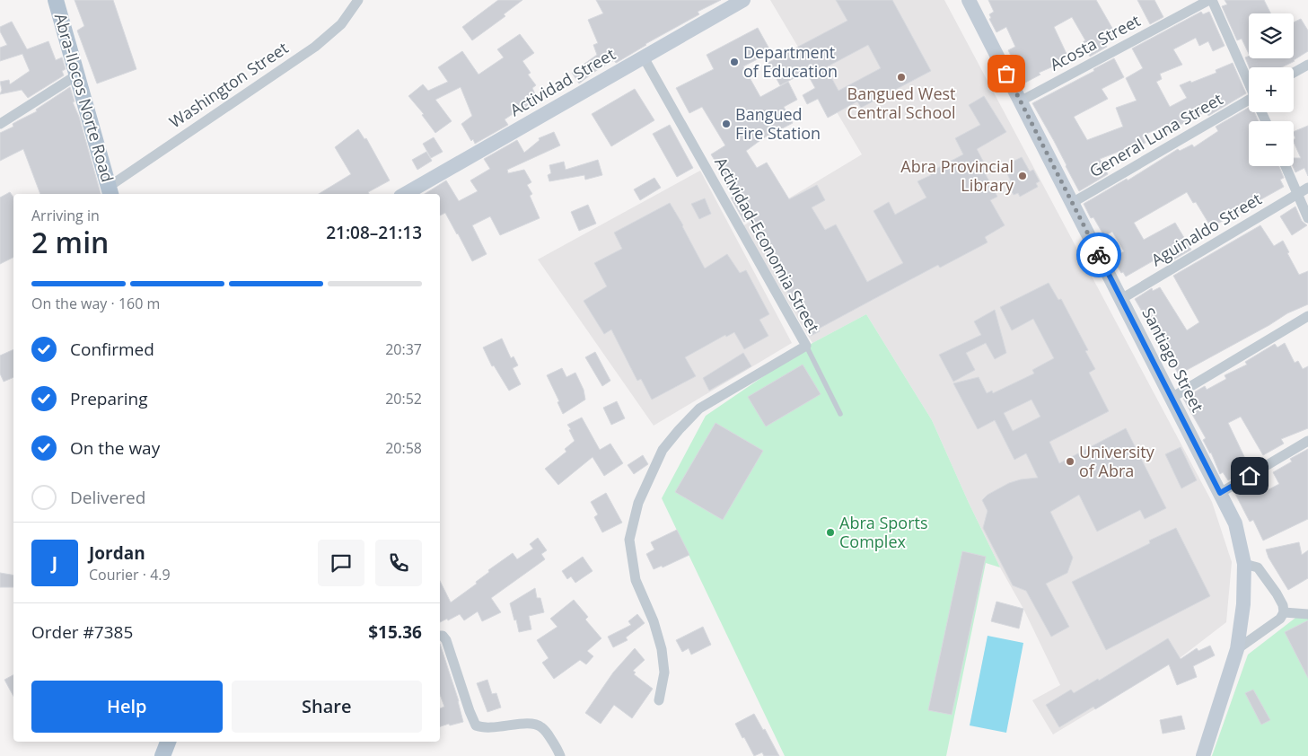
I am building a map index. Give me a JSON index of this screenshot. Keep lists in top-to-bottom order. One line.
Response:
{"streets":{"main road":["Abra-Ilocos Norte Road"],"street":["Acosta Street","Actividad Street","Washington Street","General Luna Street","Aguinaldo Street","Actividad-Economia Street","Santiago Street"]},"crossings":[["Acosta Street","Santiago Street"],["Actividad Street","Actividad-Economia Street"],["Washington Street","Abra-Ilocos Norte Road"],["General Luna Street","Santiago Street"],["Aguinaldo Street","Santiago Street"]],"places":["Department of Education","Bangued West Central School","Bangued Fire Station","Abra Provincial Library","University of Abra","Abra Sports Complex"],"page":{"map_buttons":["+","−"],"heading":["2 min","Arriving in","21:08–21:13"],"panel":["Jordan","Courier · 4.9","Order #7385","$15.36"],"bar":"On the way · 160 m","list":[["Confirmed","20:37"],["Preparing","20:52"],["On the way","20:58"],"Delivered"],"round":"J","buttons":["Help","Share"]}}
